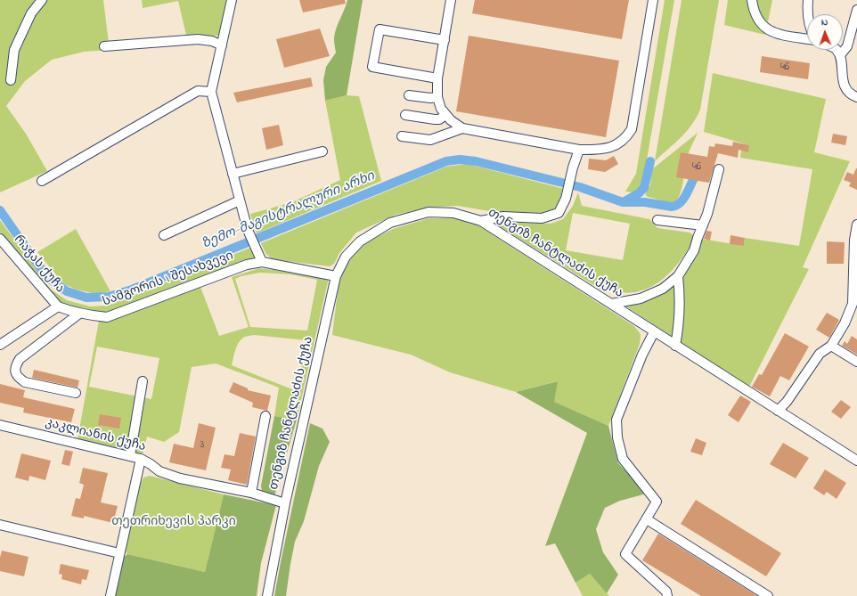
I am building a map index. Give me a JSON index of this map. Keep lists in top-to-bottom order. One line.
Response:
{"streets":{"street":["თენგიზ ჩანტლაძის ქუჩა","რაჭას ქუჩა","სამგორის I შესახვევი","კაკლიანის ქუჩა"]},"crossings":[["თენგიზ ჩანტლაძის ქუჩა","სამგორის I შესახვევი"],["თენგიზ ჩანტლაძის ქუჩა","კაკლიანის ქუჩა"],["რაჭას ქუჩა","სამგორის I შესახვევი"]],"water":["ზემო-მაგისტრალური არხი"],"parks":["თეთრიხევის პარკი"],"house_numbers":["46","46","3"],"north":"top"}
